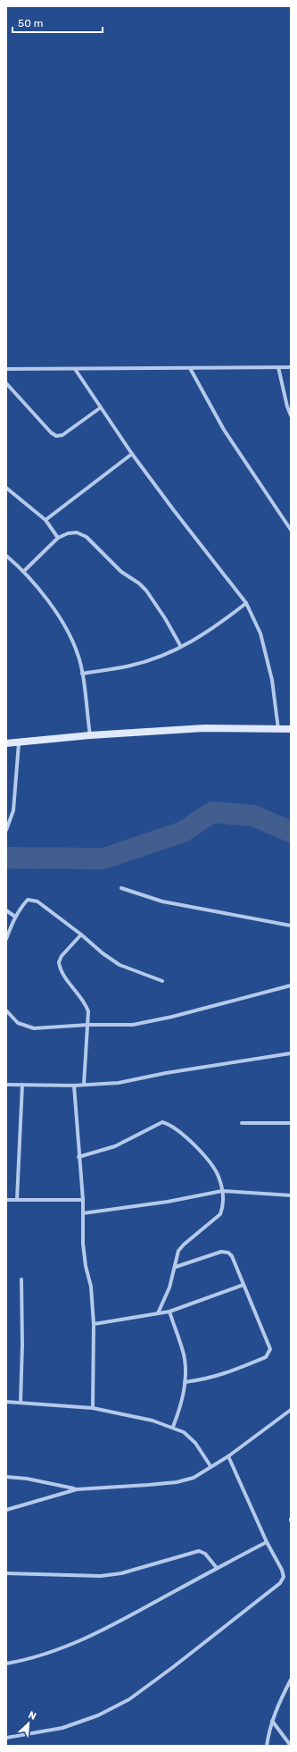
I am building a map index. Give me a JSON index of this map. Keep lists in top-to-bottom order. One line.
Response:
{"scale_bar":"50 m","north":"top right"}
